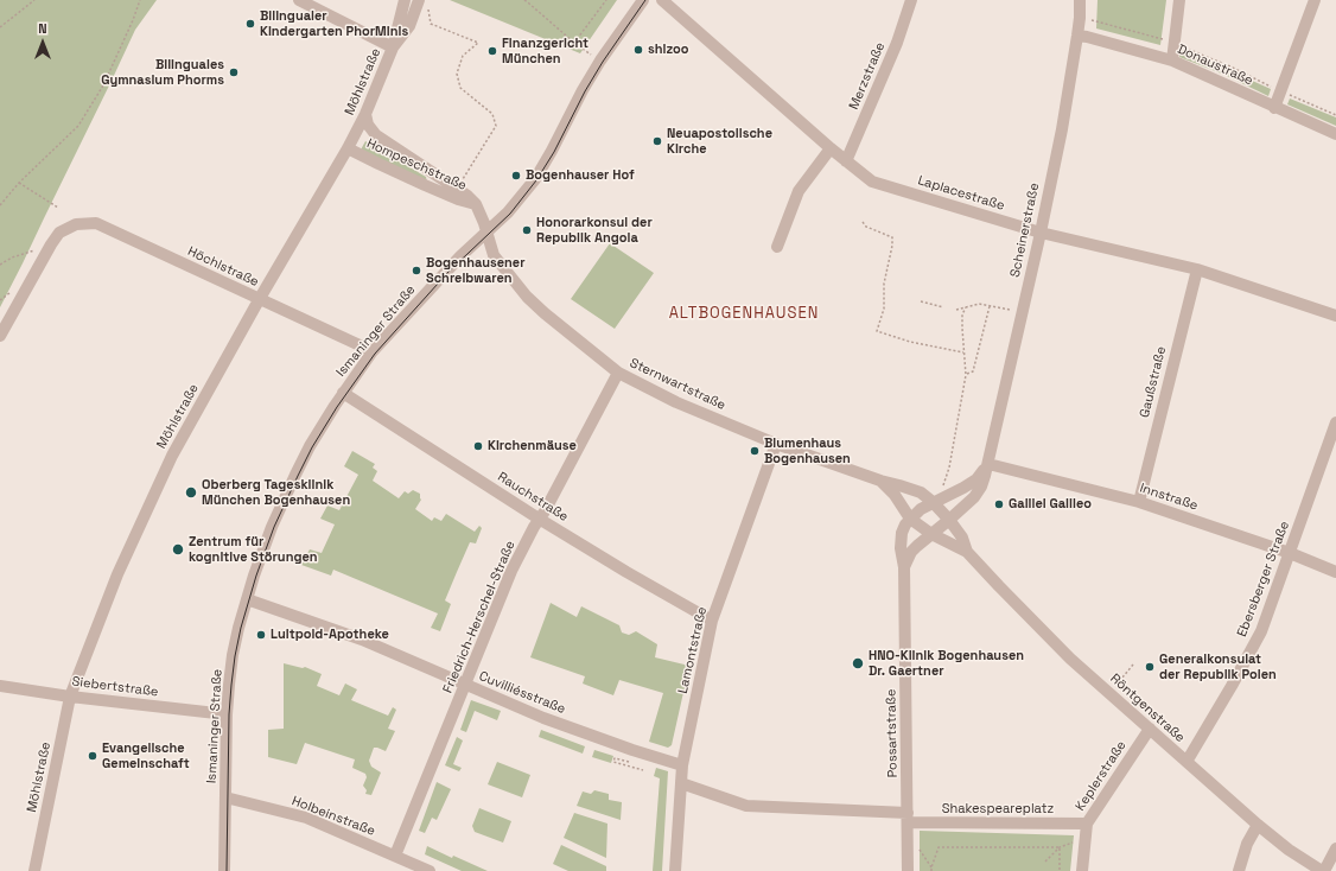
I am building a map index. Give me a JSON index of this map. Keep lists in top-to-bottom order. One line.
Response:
{"streets":{"street":["Donaustraße","Merzstraße","Möhlstraße","Hompeschstraße","Laplacestraße","Scheinerstraße","Höchlstraße","Ismaninger Straße","Gaußstraße","Sternwartstraße","Rauchstraße","Innstraße","Ebersberger Straße","Friedrich-Herschel-Straße","Lamontstraße","Siebertstraße","Cuvilliésstraße","Röntgenstraße","Possartstraße","Keplerstraße","Shakespeareplatz","Holbeinstraße"]},"crossings":[["Donaustraße","Scheinerstraße"],["Merzstraße","Laplacestraße"],["Möhlstraße","Hompeschstraße"],["Möhlstraße","Höchlstraße"],["Möhlstraße","Siebertstraße"],["Hompeschstraße","Ismaninger Straße"],["Hompeschstraße","Sternwartstraße"],["Laplacestraße","Scheinerstraße"],["Laplacestraße","Gaußstraße"],["Scheinerstraße","Sternwartstraße"],["Scheinerstraße","Innstraße"],["Scheinerstraße","Röntgenstraße"],["Scheinerstraße","Possartstraße"],["Höchlstraße","Ismaninger Straße"],["Ismaninger Straße","Sternwartstraße"],["Ismaninger Straße","Rauchstraße"],["Ismaninger Straße","Siebertstraße"],["Ismaninger Straße","Cuvilliésstraße"],["Ismaninger Straße","Holbeinstraße"],["Gaußstraße","Innstraße"],["Sternwartstraße","Friedrich-Herschel-Straße"],["Sternwartstraße","Lamontstraße"],["Sternwartstraße","Röntgenstraße"],["Sternwartstraße","Possartstraße"],["Rauchstraße","Friedrich-Herschel-Straße"],["Rauchstraße","Lamontstraße"],["Innstraße","Ebersberger Straße"],["Ebersberger Straße","Röntgenstraße"],["Friedrich-Herschel-Straße","Cuvilliésstraße"],["Friedrich-Herschel-Straße","Holbeinstraße"],["Lamontstraße","Cuvilliésstraße"],["Röntgenstraße","Possartstraße"],["Röntgenstraße","Keplerstraße"],["Possartstraße","Shakespeareplatz"],["Keplerstraße","Shakespeareplatz"]],"districts":["ALTBOGENHAUSEN"],"places":["Bilingualer Kindergarten PhorMinis","shizoo","Finanzgericht München","Bilinguales Gymnasium Phorms","Neuapostolische Kirche","Bogenhauser Hof","Honorarkonsul der Republik Angola","Bogenhausener Schreibwaren","Kirchenmäuse","Blumenhaus Bogenhausen","Oberberg Tagesklinik München Bogenhausen","Galilei Galileo","Zentrum für kognitive Störungen","Luitpold-Apotheke","HNO-Klinik Bogenhausen Dr. Gaertner","Generalkonsulat der Republik Polen","Evangelische Gemeinschaft"],"north":"top"}
